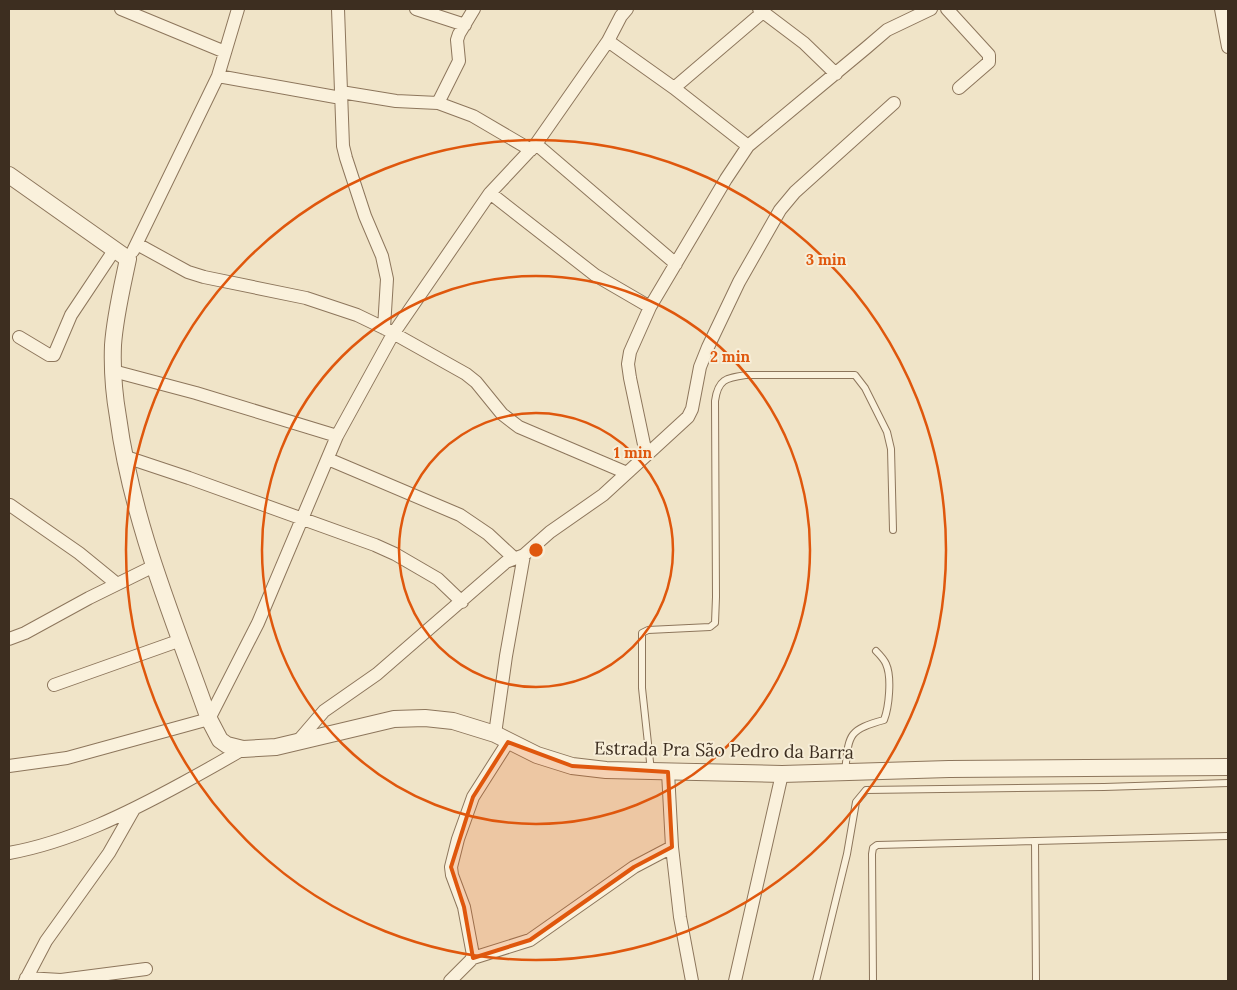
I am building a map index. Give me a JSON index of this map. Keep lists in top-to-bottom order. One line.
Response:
{"streets":{"street":["Estrada Pra São Pedro da Barra"]},"rings":["3 min","2 min","1 min"]}
